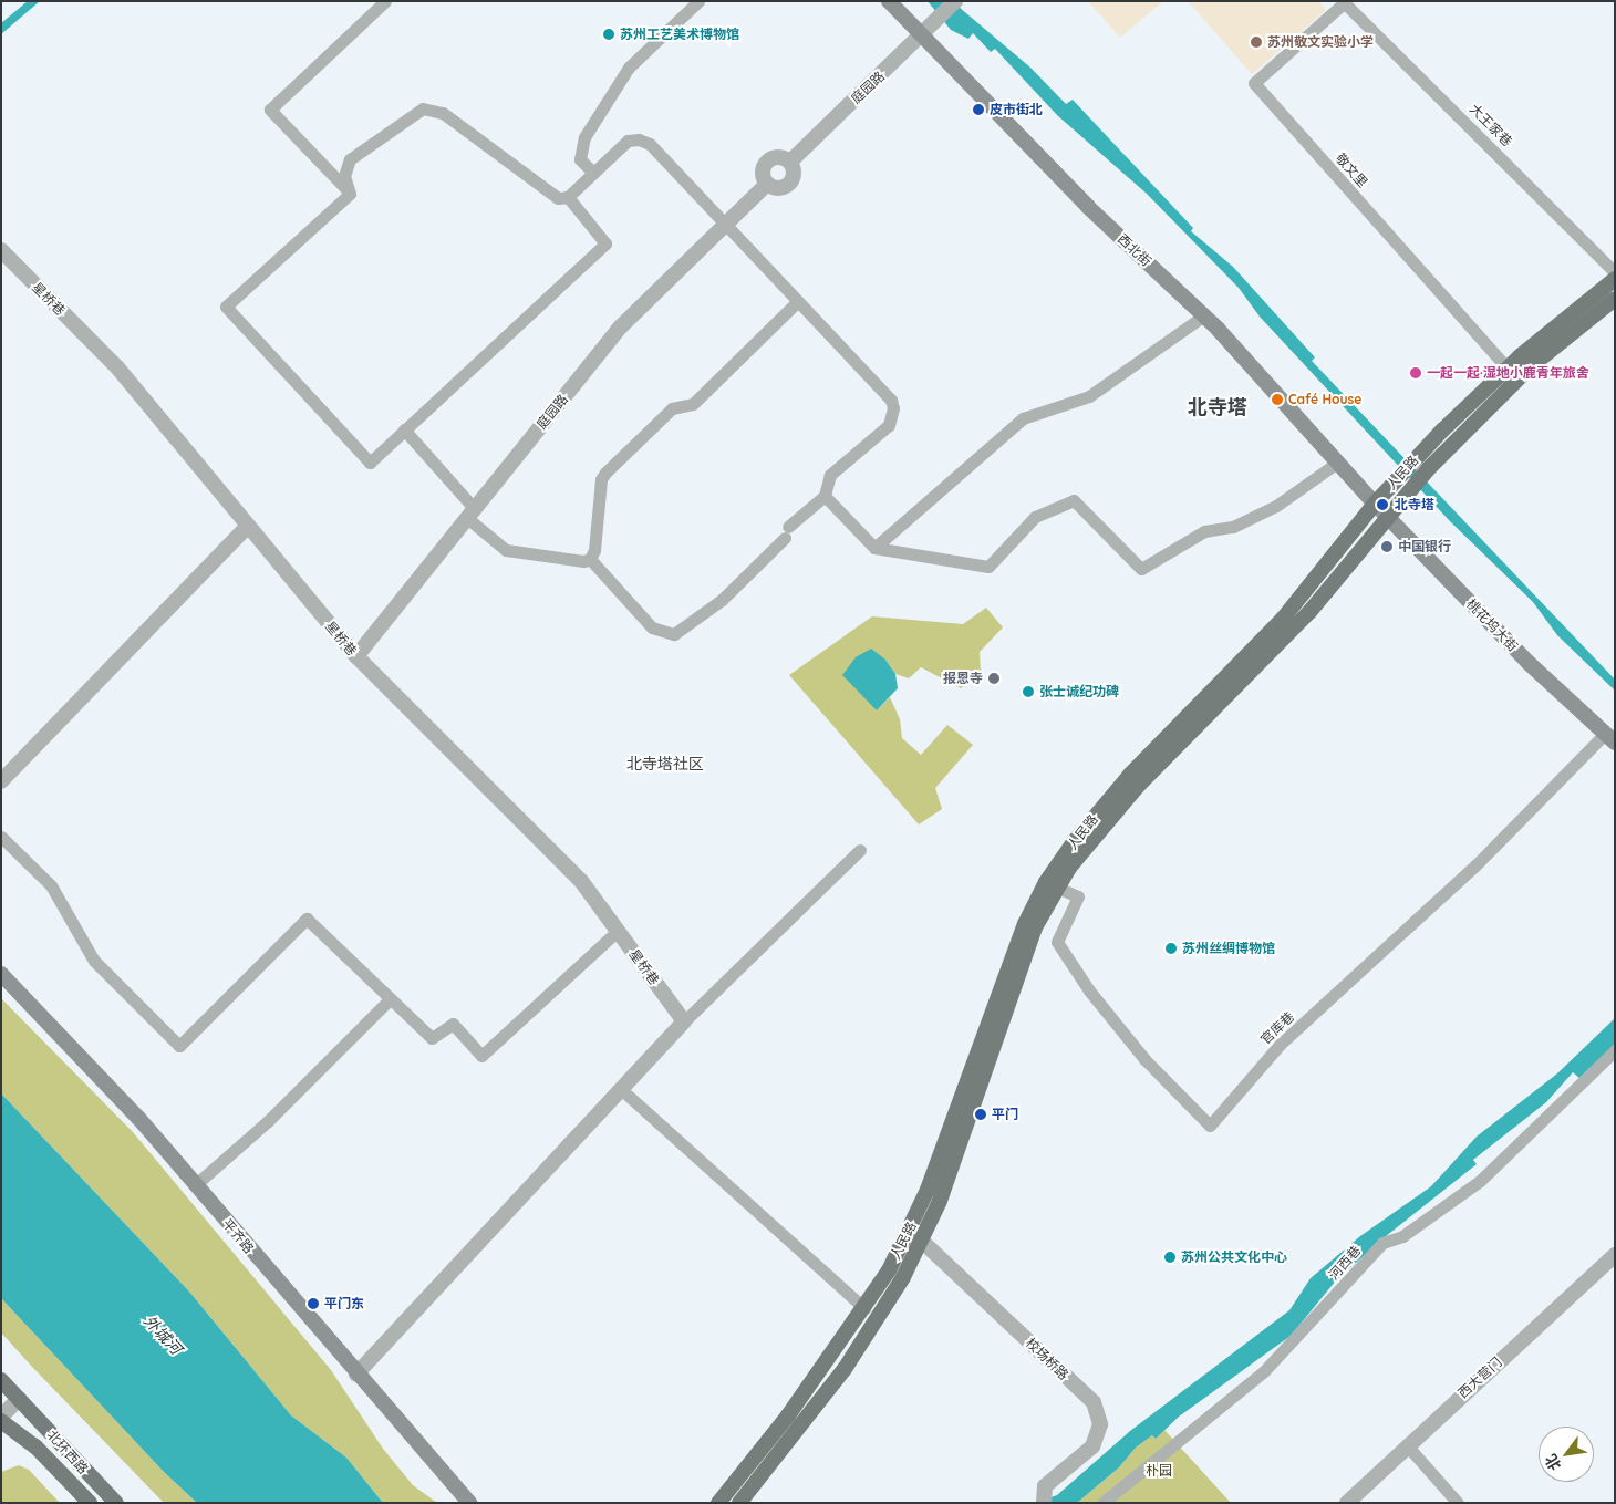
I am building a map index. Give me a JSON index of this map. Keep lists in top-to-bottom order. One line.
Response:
{"streets":{"main road":["西北街","人民路","桃花坞大街","平齐路","北环西路"],"street":["庭园路","大王家巷","敬文里","星桥巷","官库巷","河西巷","校场桥路","西大营门"]},"crossings":[["庭园路","西北街"],["庭园路","星桥巷"],["大王家巷","敬文里"],["敬文里","人民路"],["西北街","人民路"],["西北街","桃花坞大街"],["人民路","桃花坞大街"],["人民路","官库巷"],["人民路","校场桥路"],["桃花坞大街","官库巷"]],"districts":["北寺塔","北寺塔社区"],"water":["外城河"],"parks":["朴园"],"places":["苏州工艺美术博物馆","苏州敬文实验小学","皮市街北","一起一起·湿地小鹿青年旅舍","Café House","北寺塔","中国银行","报恩寺","张士诚纪功碑","苏州丝绸博物馆","平门","苏州公共文化中心","平门东"],"north":"bottom left"}
